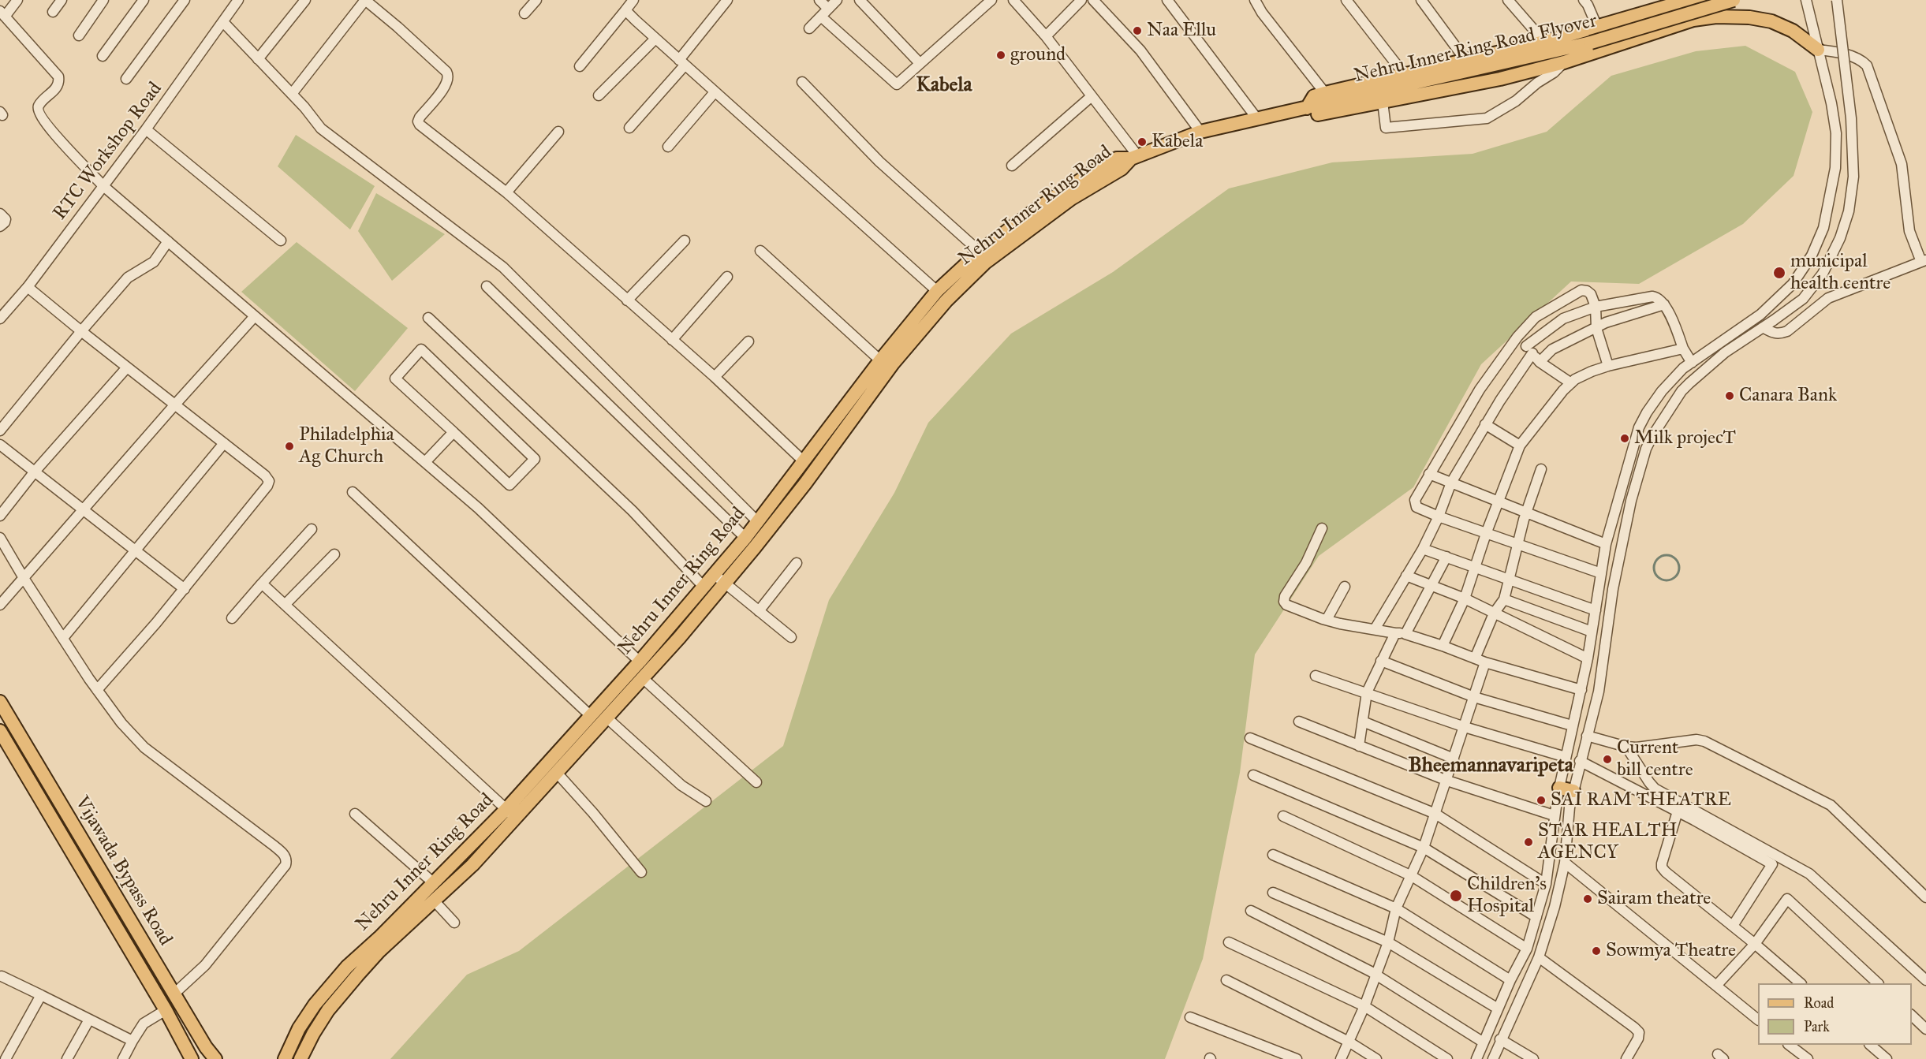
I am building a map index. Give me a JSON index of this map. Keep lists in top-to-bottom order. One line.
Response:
{"streets":{"main road":["Nehru Inner Ring Road Flyover","Nehru Inner Ring Road","Vijawada Bypass Road"],"street":["RTC Workshop Road"]},"districts":["Kabela","Bheemannavaripeta"],"places":["Naa Ellu","ground","Kabela","municipal health centre","Canara Bank","Milk projecT","Philadelphia Ag Church","Current bill centre","SAI RAM THEATRE","STAR HEALTH AGENCY","Children's Hospital","Sairam theatre","Sowmya Theatre"],"legend":["Road","Park"]}
